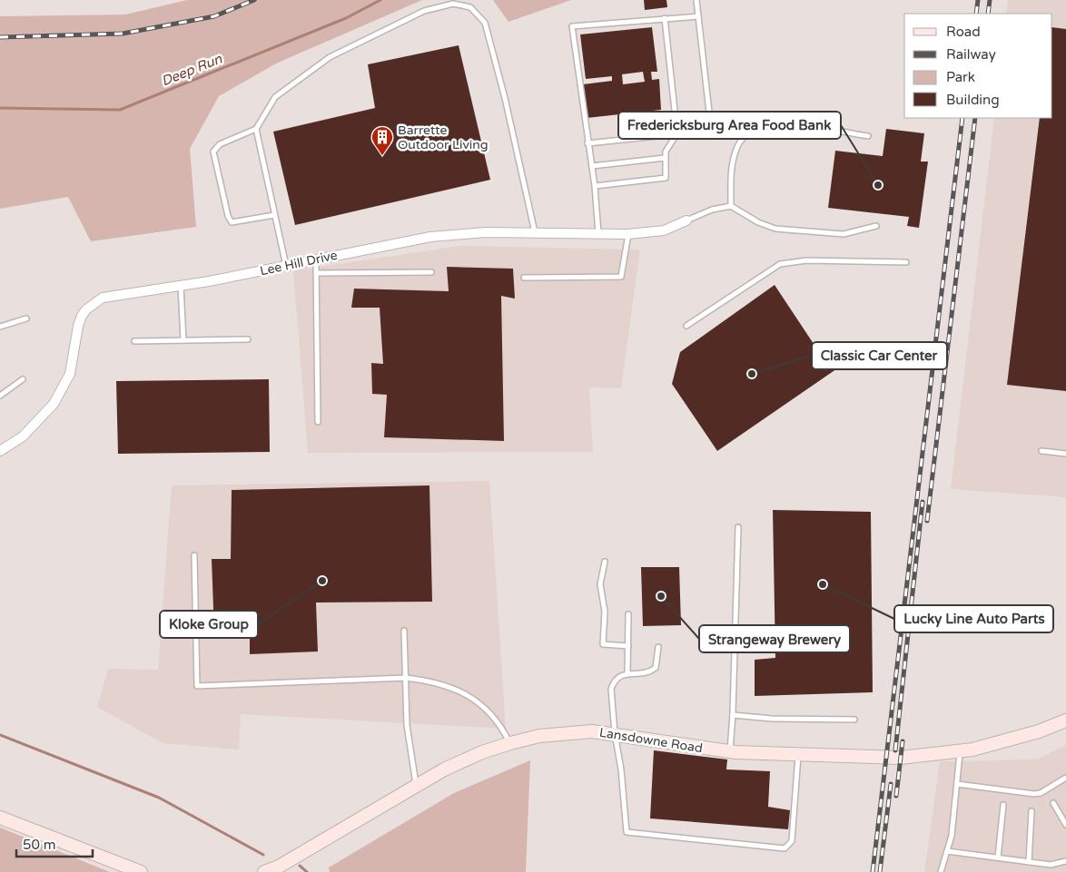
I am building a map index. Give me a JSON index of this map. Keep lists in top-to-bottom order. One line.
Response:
{"streets":{"main road":["Lansdowne Road"],"street":["Lee Hill Drive"]},"water":["Deep Run"],"places":{"building":["Barrette Outdoor Living"],"other":["Fredericksburg Area Food Bank","Classic Car Center","Kloke Group","Lucky Line Auto Parts","Strangeway Brewery"]},"legend":["Road","Railway","Park","Building"],"scale_bar":"50 m"}
